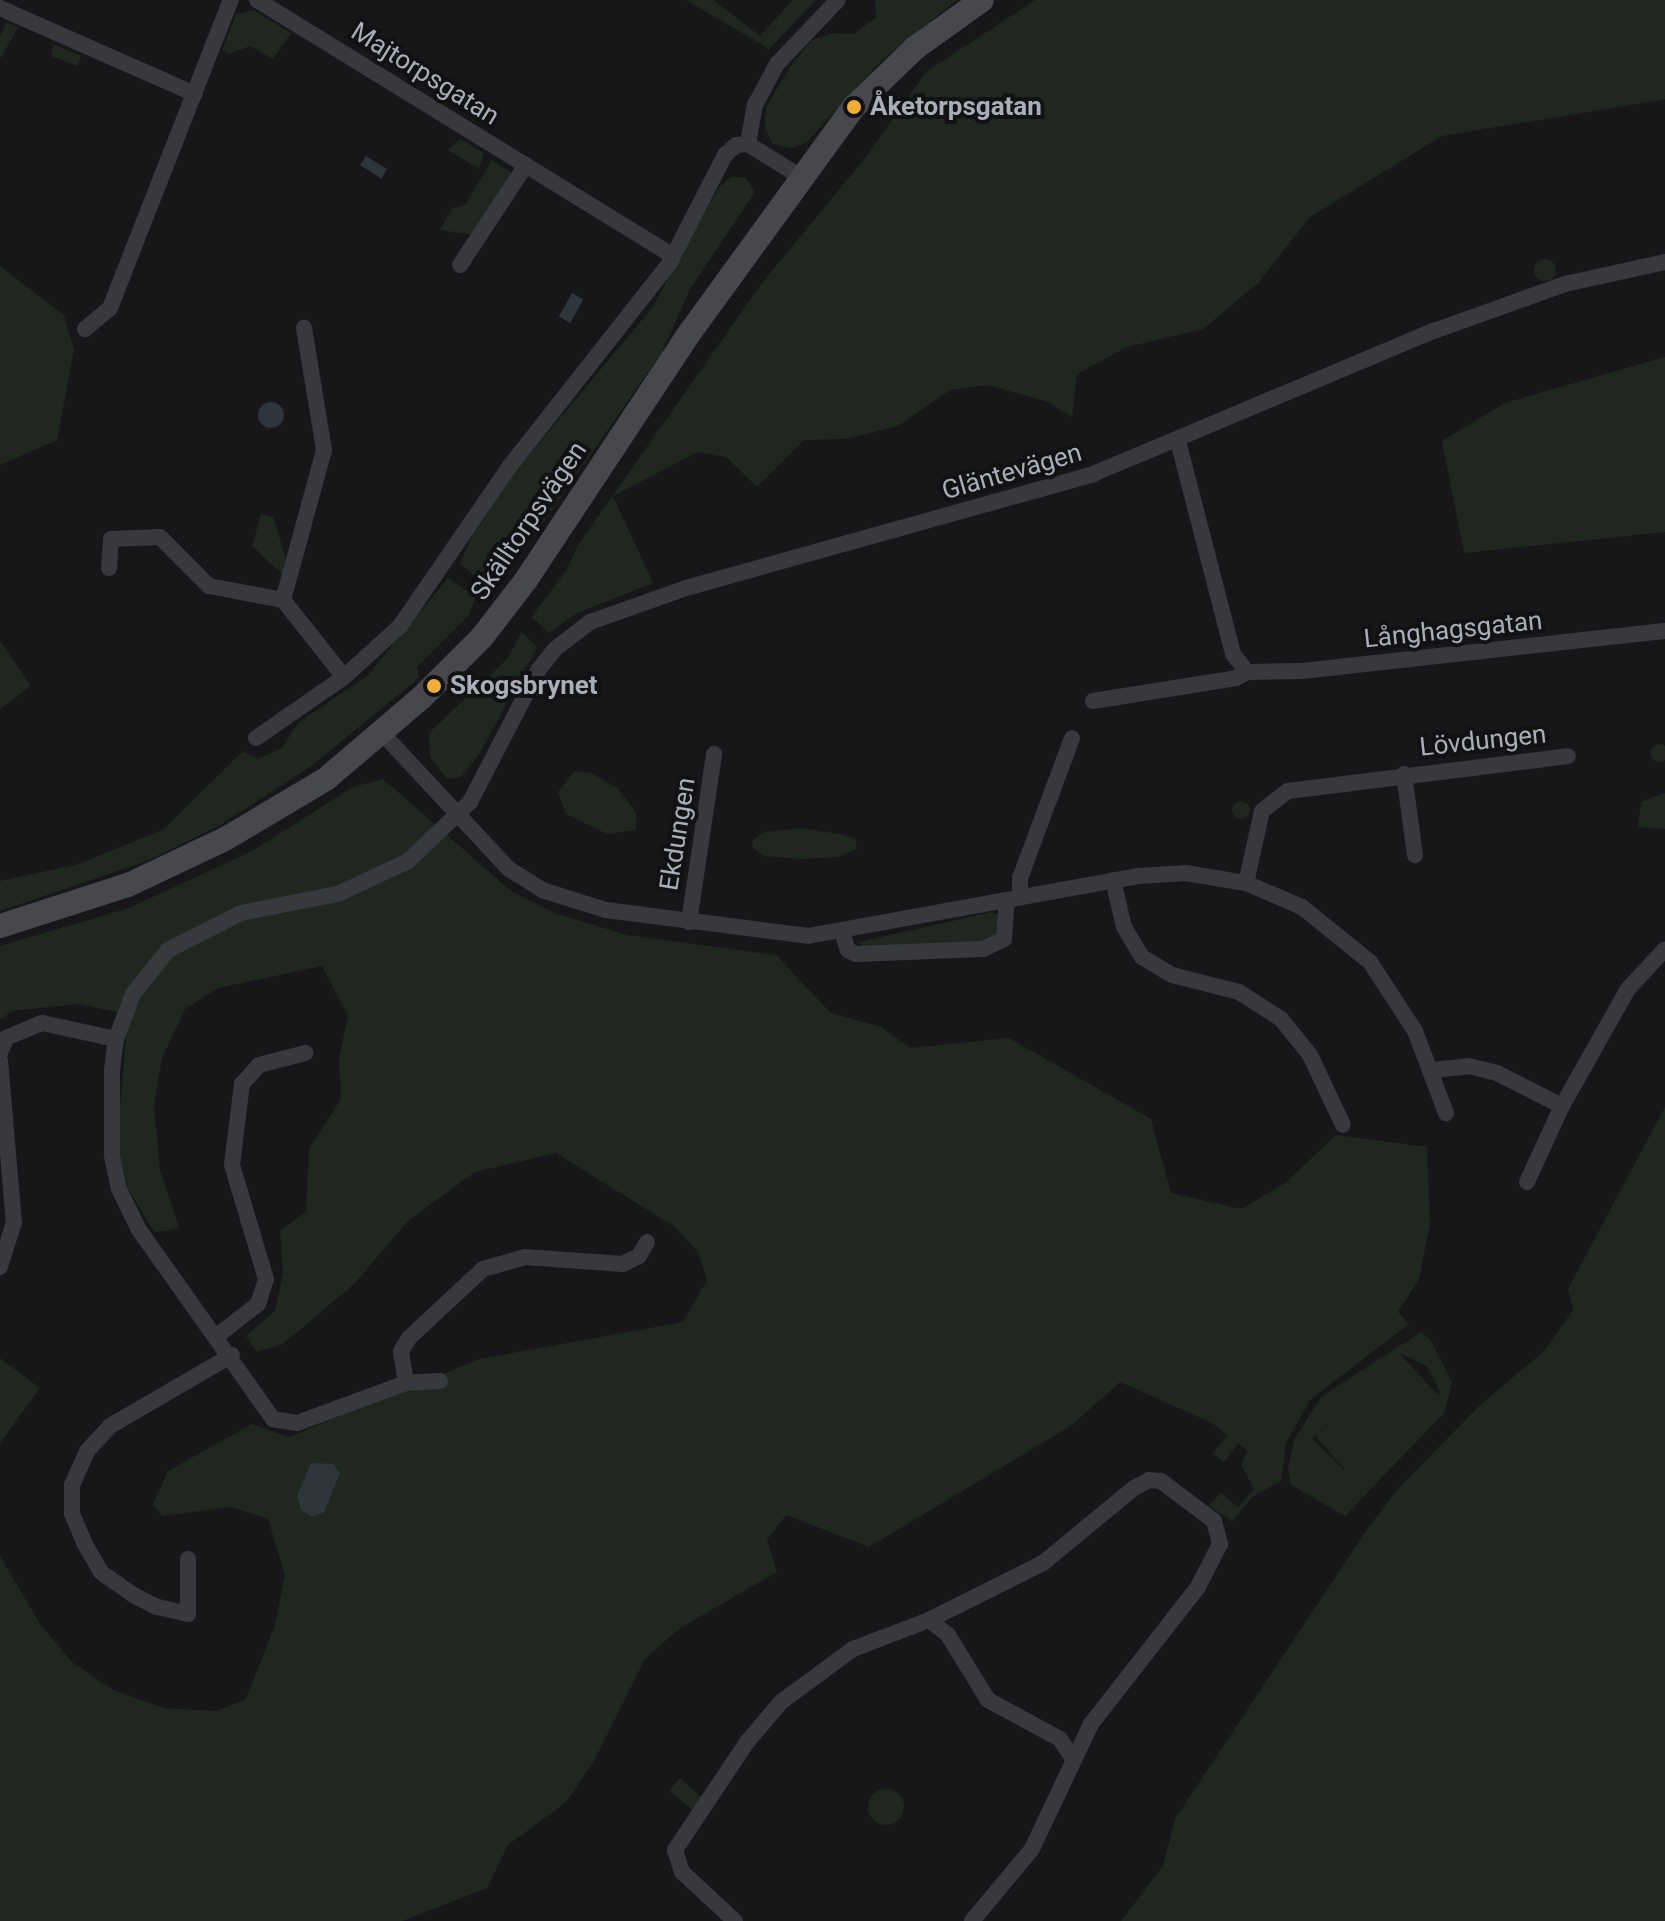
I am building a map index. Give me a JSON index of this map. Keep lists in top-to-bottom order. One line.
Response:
{"streets":{"street":["Majtorpsgatan","Gläntevägen","Skälltorpsvägen","Långhagsgatan","Lövdungen","Ekdungen"]},"places":["Åketorpsgatan","Skogsbrynet"]}
